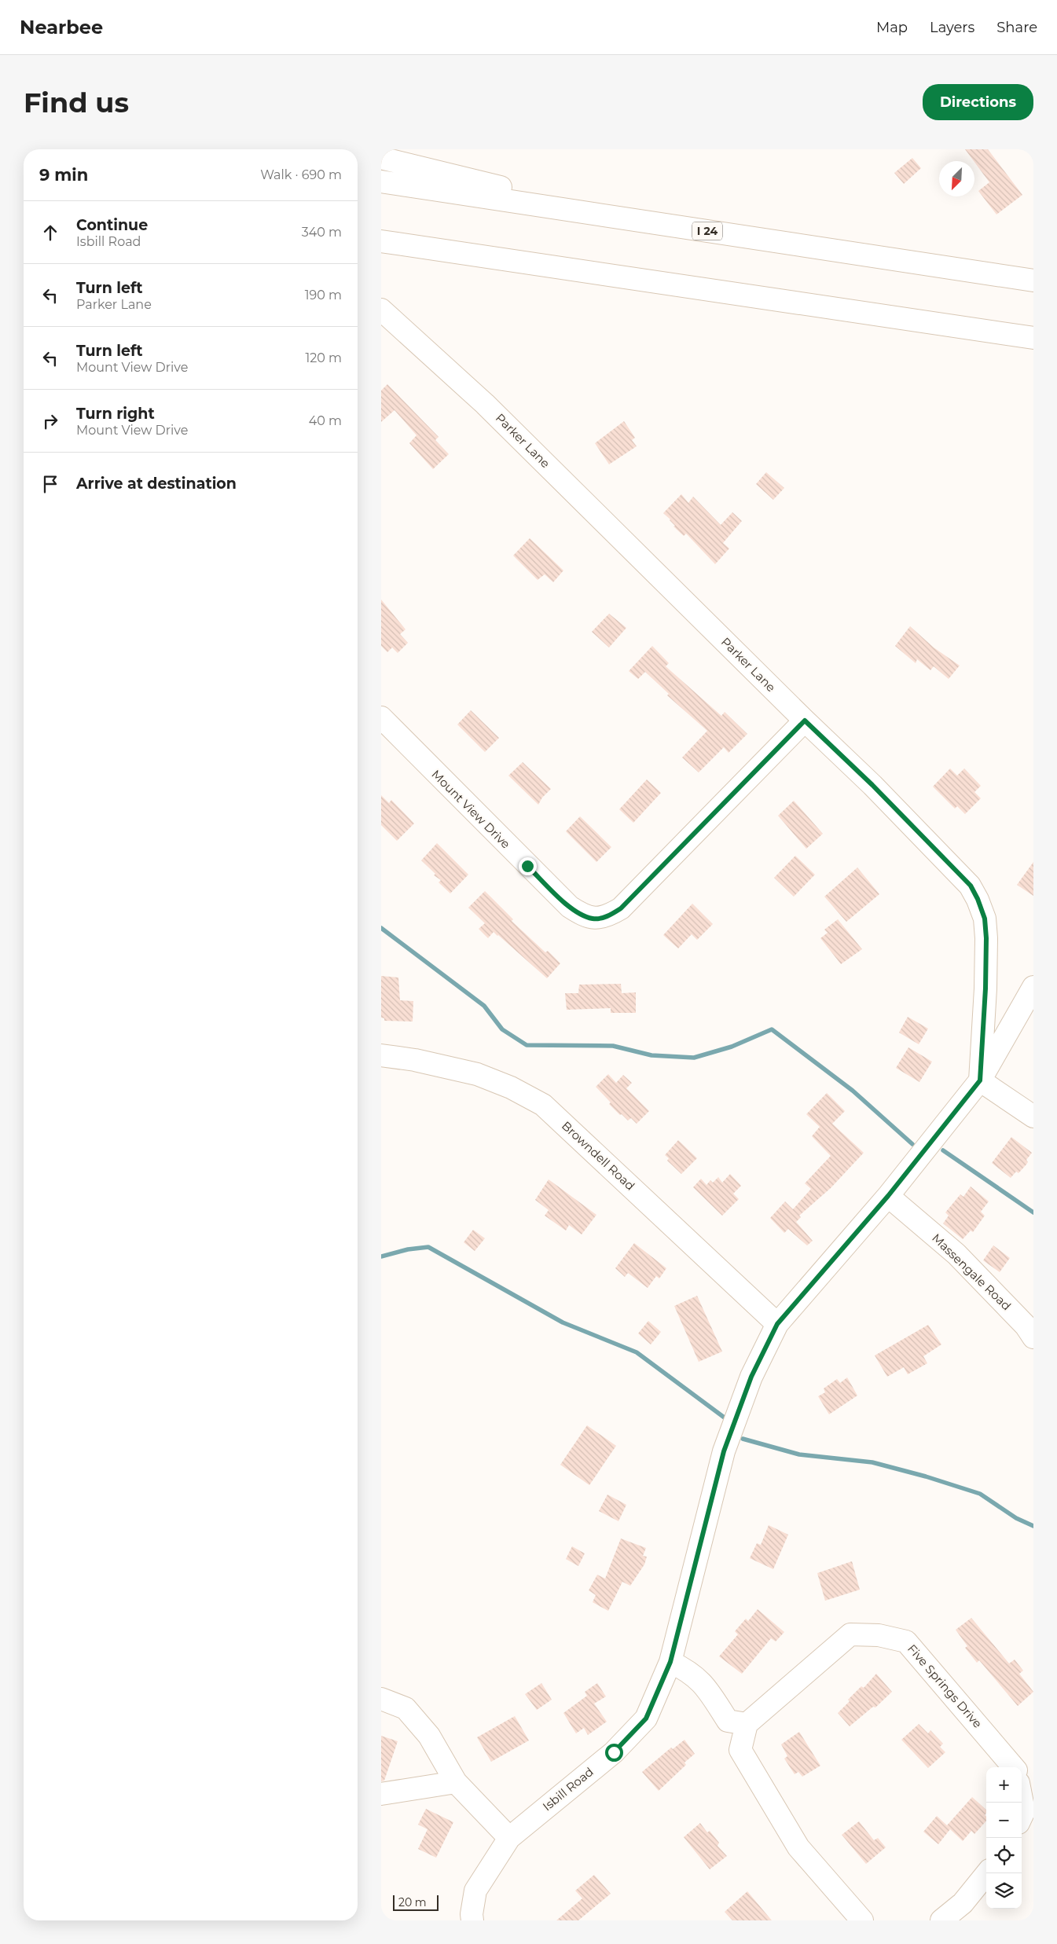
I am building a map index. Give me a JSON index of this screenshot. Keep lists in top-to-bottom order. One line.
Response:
{"streets":{"main road":["I 24","Parker Lane","Mount View Drive","Browndell Road","Massengale Road","Five Springs Drive","Isbill Road"]},"crossings":[["Parker Lane","Mount View Drive"],["Parker Lane","Isbill Road"],["Browndell Road","Isbill Road"],["Massengale Road","Isbill Road"]],"scale_bar":"20 m","north":"bottom left","page":{"header":"Nearbee","nav":["Map","Layers","Share"],"buttons":"Directions","title":"Find us","heading":["9 min","Walk · 690 m"],"list":[["Continue","Isbill Road","340 m"],["Turn left","Parker Lane","190 m"],["Turn left","Mount View Drive","120 m"],["Turn right","Mount View Drive","40 m"],"Arrive at destination"],"map_buttons":["+","−"],"scale":"20 m"}}
